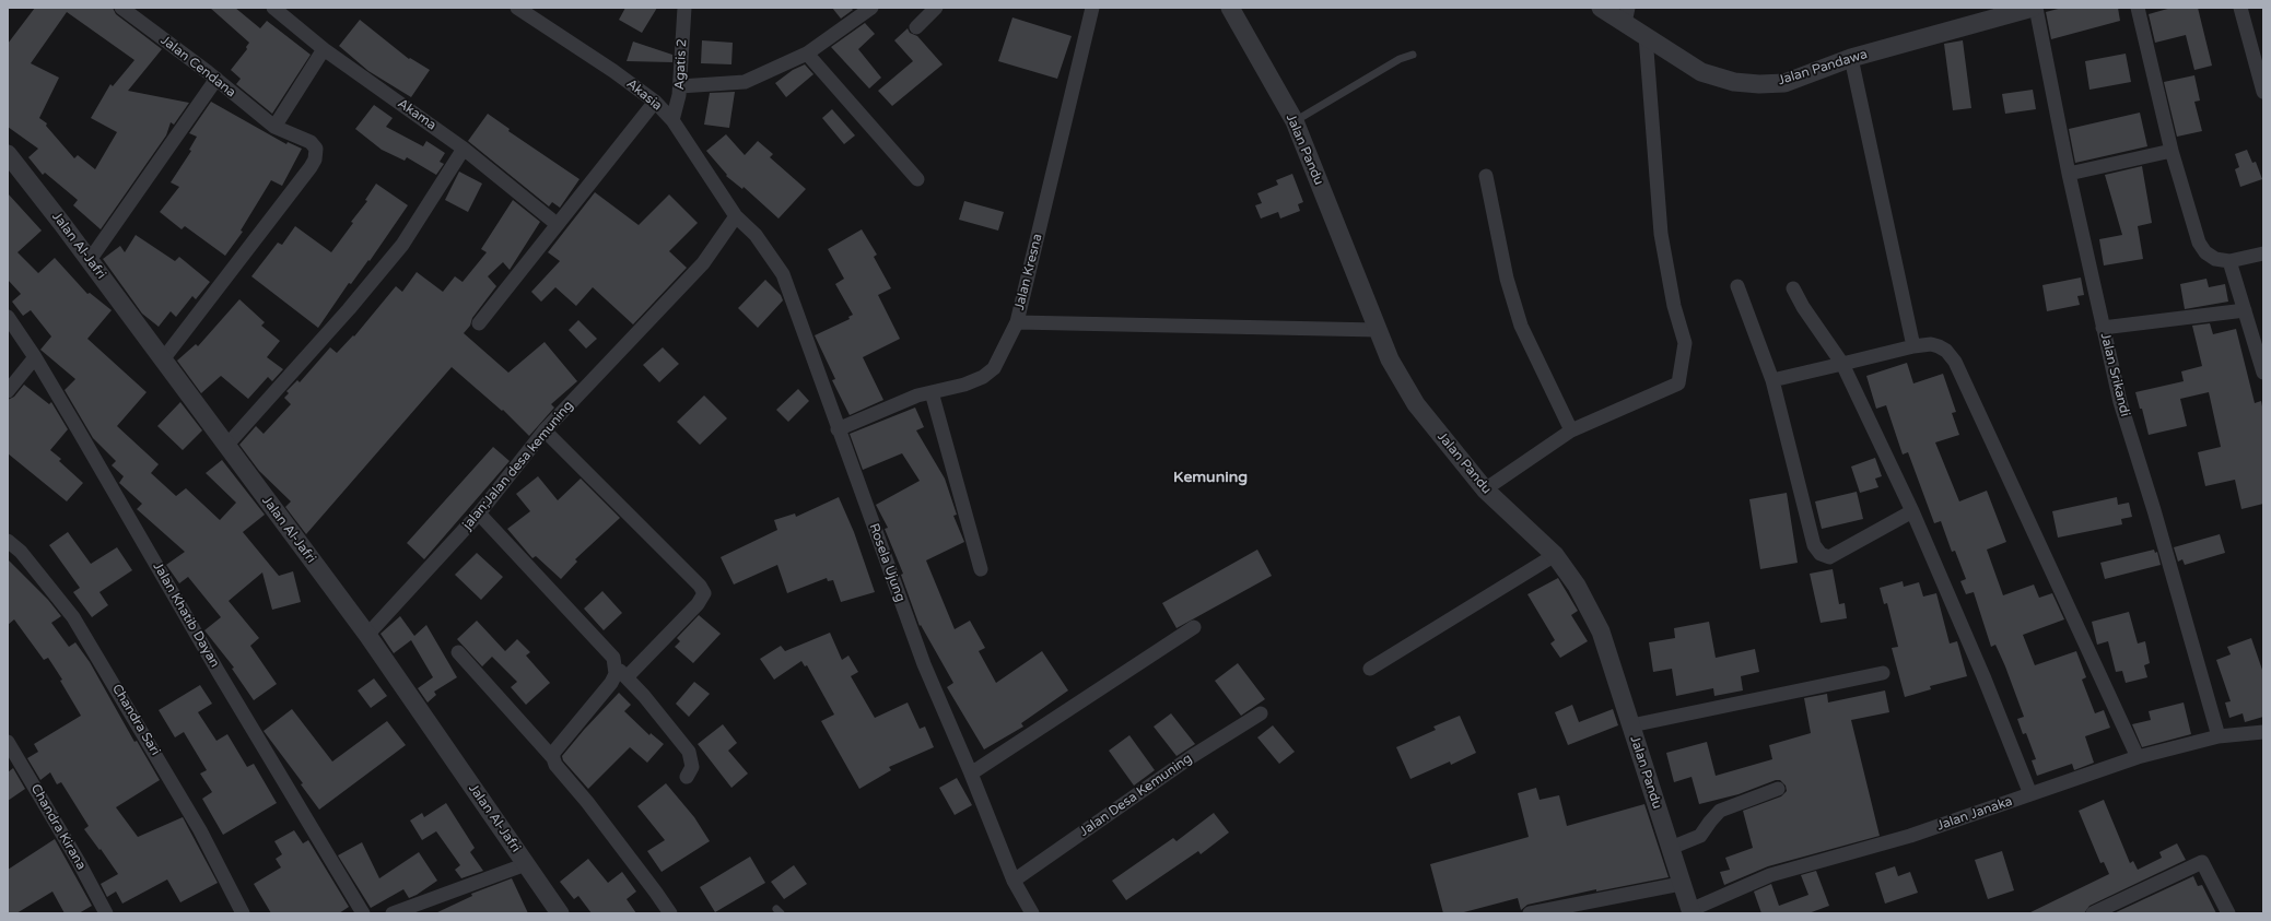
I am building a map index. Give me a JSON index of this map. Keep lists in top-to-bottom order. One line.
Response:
{"streets":{"street":["Agatis 2","Jalan Cendana","Jalan Pandawa","Akasia","Akama","Jalan Pandu","Jalan Al-Jafri","Jalan Kresna","Jalan Srikandi","jalan;Jalan desa kemuning","Rosela Ujung","Jalan Khatib Dayan","Chandra Sari","Jalan Desa Kemuning","Jalan Janaka","Chandra Kirana"]},"crossings":[["Agatis 2","Akasia"],["Jalan Cendana","Jalan Al-Jafri"],["Jalan Pandawa","Jalan Srikandi"],["Akasia","jalan;Jalan desa kemuning"],["Akasia","Rosela Ujung"],["Jalan Pandu","Jalan Janaka"],["Jalan Al-Jafri","jalan;Jalan desa kemuning"],["Jalan Kresna","Rosela Ujung"],["Jalan Srikandi","Jalan Janaka"],["jalan;Jalan desa kemuning","Rosela Ujung"],["Rosela Ujung","Jalan Desa Kemuning"]],"districts":["Kemuning"]}
